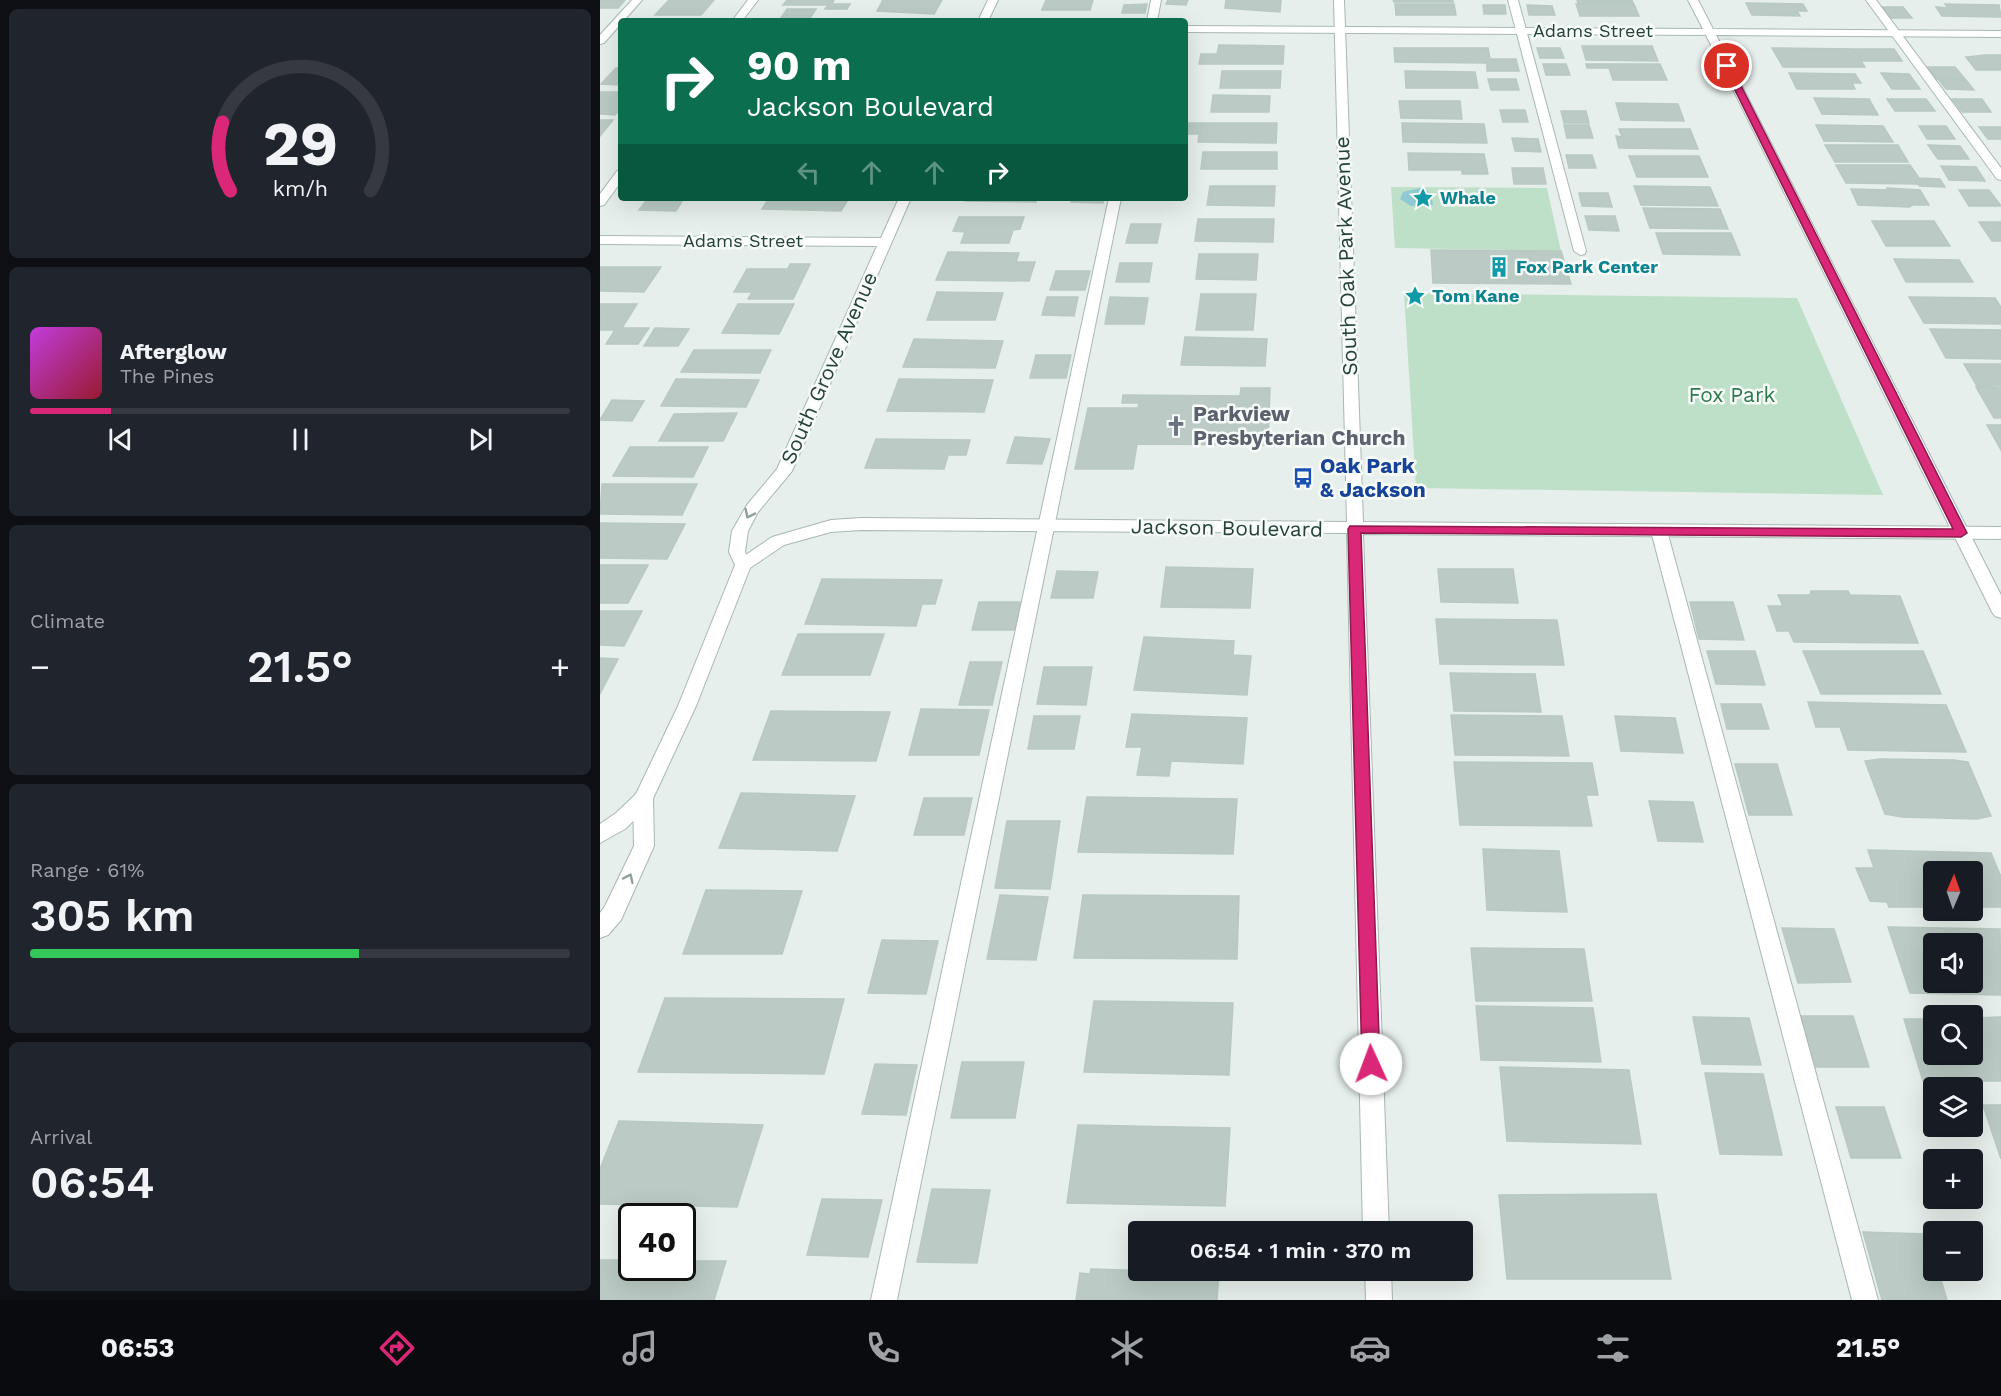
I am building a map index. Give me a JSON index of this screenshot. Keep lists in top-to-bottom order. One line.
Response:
{"streets":{"street":["Adams Street","South Oak Park Avenue","South Grove Avenue","Jackson Boulevard"]},"crossings":[["Adams Street","South Oak Park Avenue"],["Adams Street","South Grove Avenue"],["South Oak Park Avenue","Jackson Boulevard"],["South Grove Avenue","Jackson Boulevard"]],"parks":["Fox Park"],"places":{"place":["Whale","Tom Kane"],"building":["Fox Park Center"],"church":["Parkview Presbyterian Church"],"bus stop":["Oak Park & Jackson"]},"north":"top","page":{"turn":["90 m","Jackson Boulevard"],"song":["Afterglow","The Pines"],"tile":["Climate",["Range · 61%","305 km"],["Arrival","06:54"]],"heat":["−","21.5°","+"],"map_buttons":["+","−"],"limit":"40","trip":"06:54 · 1 min · 370 m","tabs":["06:53","21.5°"],"gauge":["29","km/h"]}}
